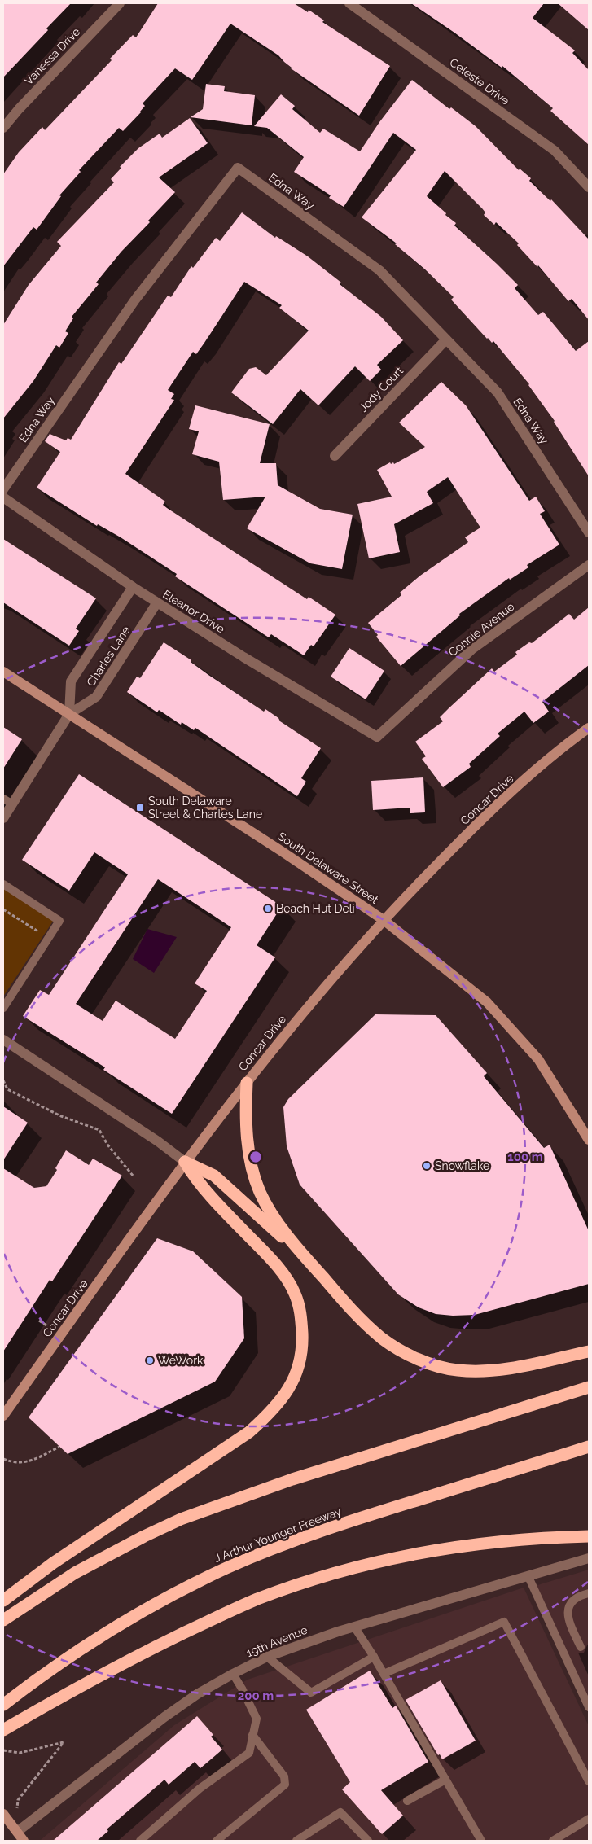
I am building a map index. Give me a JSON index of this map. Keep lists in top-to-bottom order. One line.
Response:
{"streets":{"highway":["J Arthur Younger Freeway"],"main road":["Concar Drive","South Delaware Street"],"street":["Vanessa Drive","Celeste Drive","Edna Way","Jody Court","Eleanor Drive","Connie Avenue","Charles Lane","19th Avenue"]},"crossings":[["Edna Way","Jody Court"],["Eleanor Drive","Connie Avenue"],["Eleanor Drive","Charles Lane"],["Charles Lane","South Delaware Street"],["Concar Drive","South Delaware Street"]],"places":{"transit":["South Delaware Street & Charles Lane"],"other":["Beach Hut Deli","Snowflake","WeWork"]},"rings":["100 m","200 m"]}
